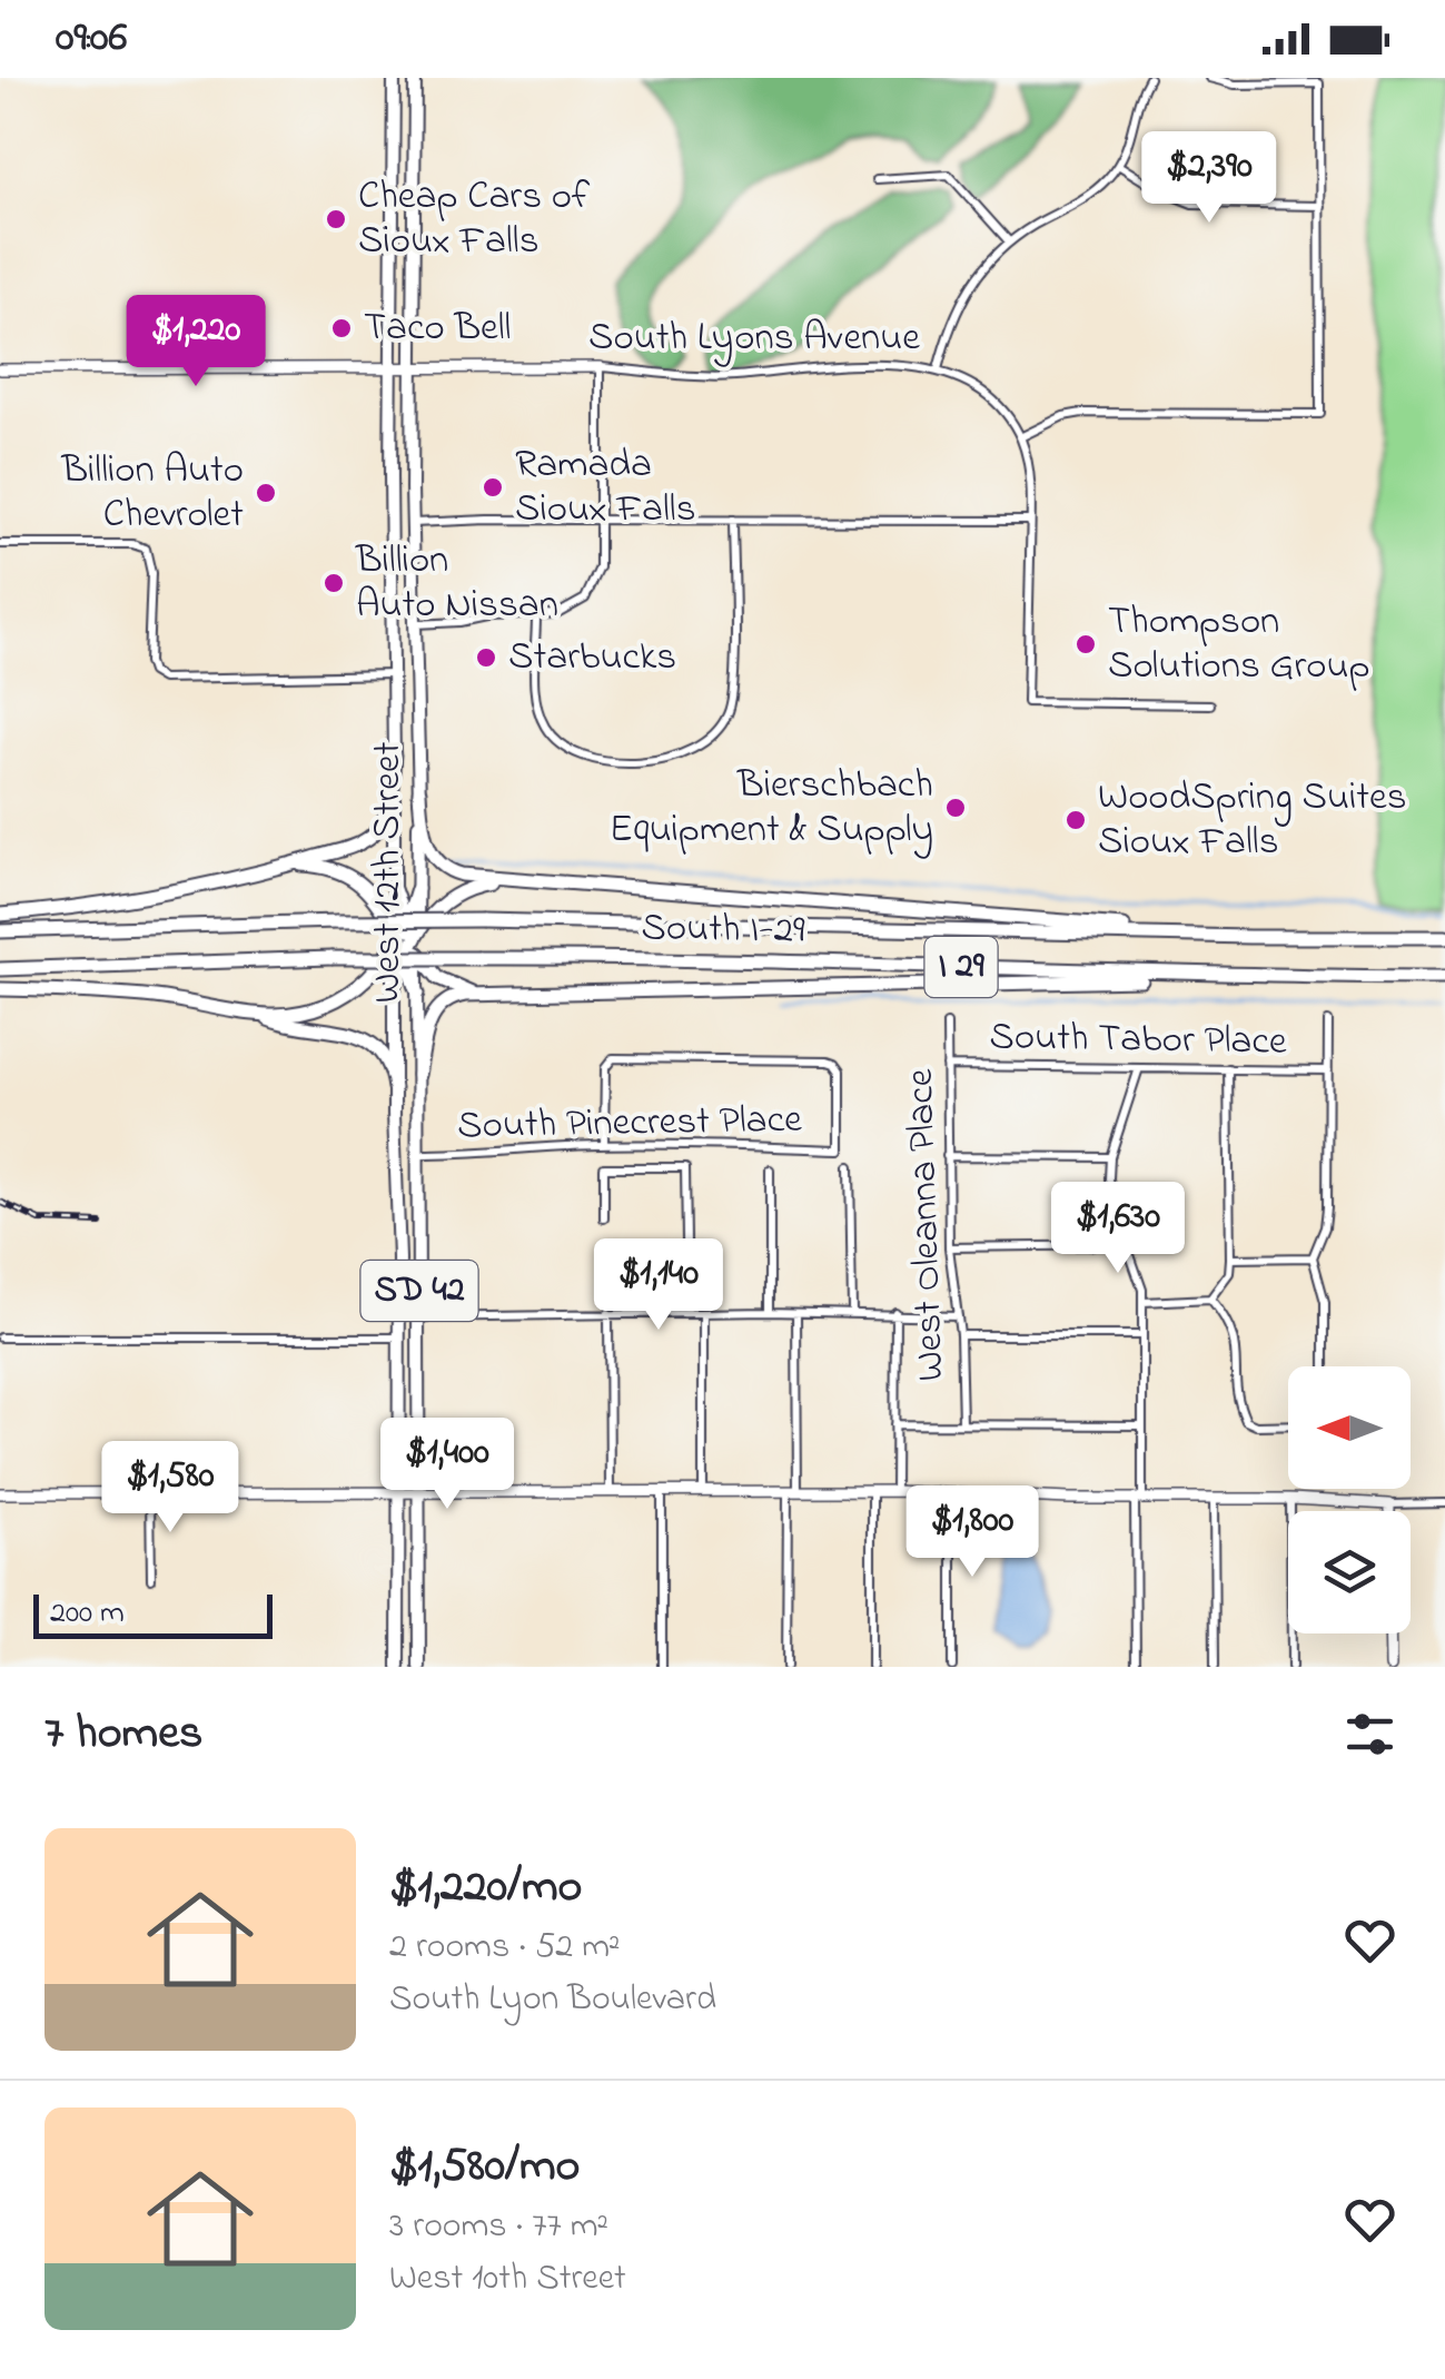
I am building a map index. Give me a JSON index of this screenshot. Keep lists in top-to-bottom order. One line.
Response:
{"streets":{"highway":["South I-29","I 29"],"main road":["West 12th Street","SD 42"],"street":["South Lyons Avenue","South Tabor Place","South Pinecrest Place","West Oleanna Place"]},"crossings":[["South Lyons Avenue","West 12th Street"],["West 12th Street","South Pinecrest Place"],["South Tabor Place","West Oleanna Place"]],"places":["Cheap Cars of Sioux Falls","Taco Bell","Ramada Sioux Falls","Billion Auto Chevrolet","Billion Auto Nissan","Thompson Solutions Group","Starbucks","Bierschbach Equipment & Supply","WoodSpring Suites Sioux Falls"],"scale_bar":"200 m","north":"left","page":{"status":"09:06","price":["$2,390","$1,220","$1,630","$1,140","$1,400","$1,580","$1,800"],"scale":"200 m","heading":"7 homes","list":[{"name":"$1,220/mo","note":"2 rooms · 52 m² · South Lyon Boulevard"},{"name":"$1,580/mo","note":"3 rooms · 77 m² · West 10th Street"}]}}
